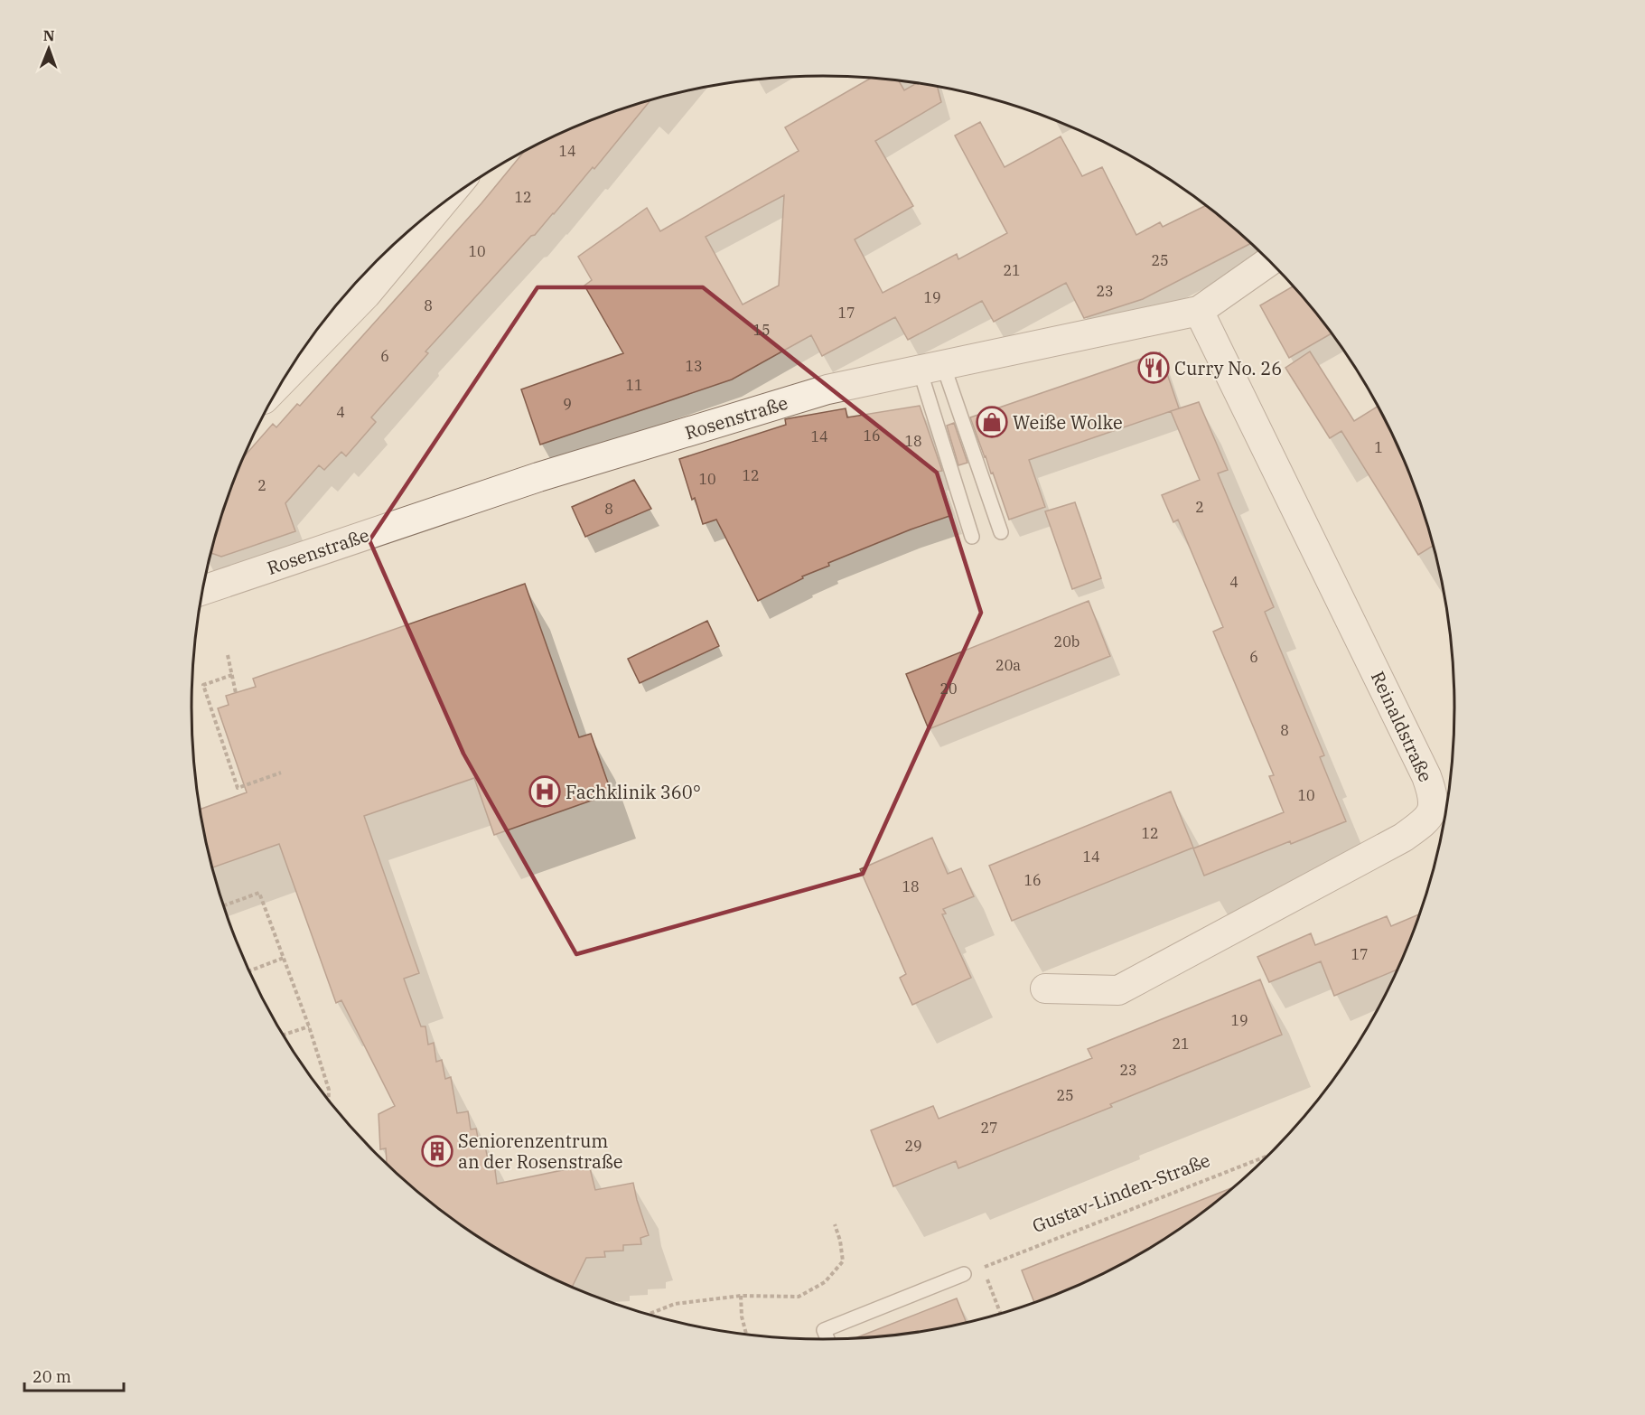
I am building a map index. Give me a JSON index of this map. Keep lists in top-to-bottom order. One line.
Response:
{"streets":{"street":["Rosenstraße","Reinaldstraße"],"path":["Gustav-Linden-Straße"]},"crossings":[["Rosenstraße","Reinaldstraße"]],"places":{"restaurant":["Curry No. 26"],"shop":["Weiße Wolke"],"hospital":["Fachklinik 360°"],"building":["Seniorenzentrum an der Rosenstraße"]},"house_numbers":["14","12","10","25","21","23","19","8","17","15","6","13","11","9","4","16","14","18","1","12","10","2","2","8","4","20b","6","20a","20","8","10","12","14","16","18","17","19","21","23","25","27","29"],"scale_bar":"20 m","north":"top"}
